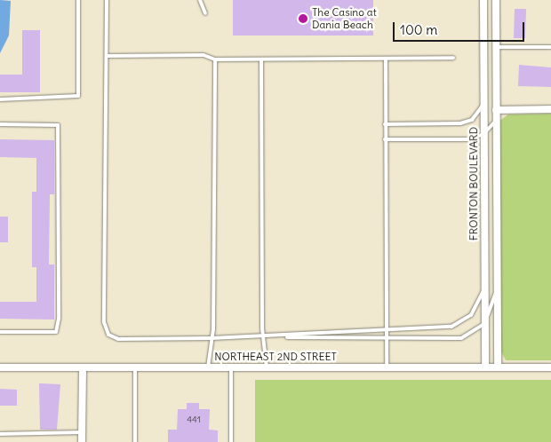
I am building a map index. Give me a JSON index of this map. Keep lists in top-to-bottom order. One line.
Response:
{"streets":{"street":["FRONTON BOULEVARD","NORTHEAST 2ND STREET"]},"crossings":[["FRONTON BOULEVARD","NORTHEAST 2ND STREET"]],"places":["The Casino at Dania Beach"],"house_numbers":["441"],"scale_bar":"100 m"}
